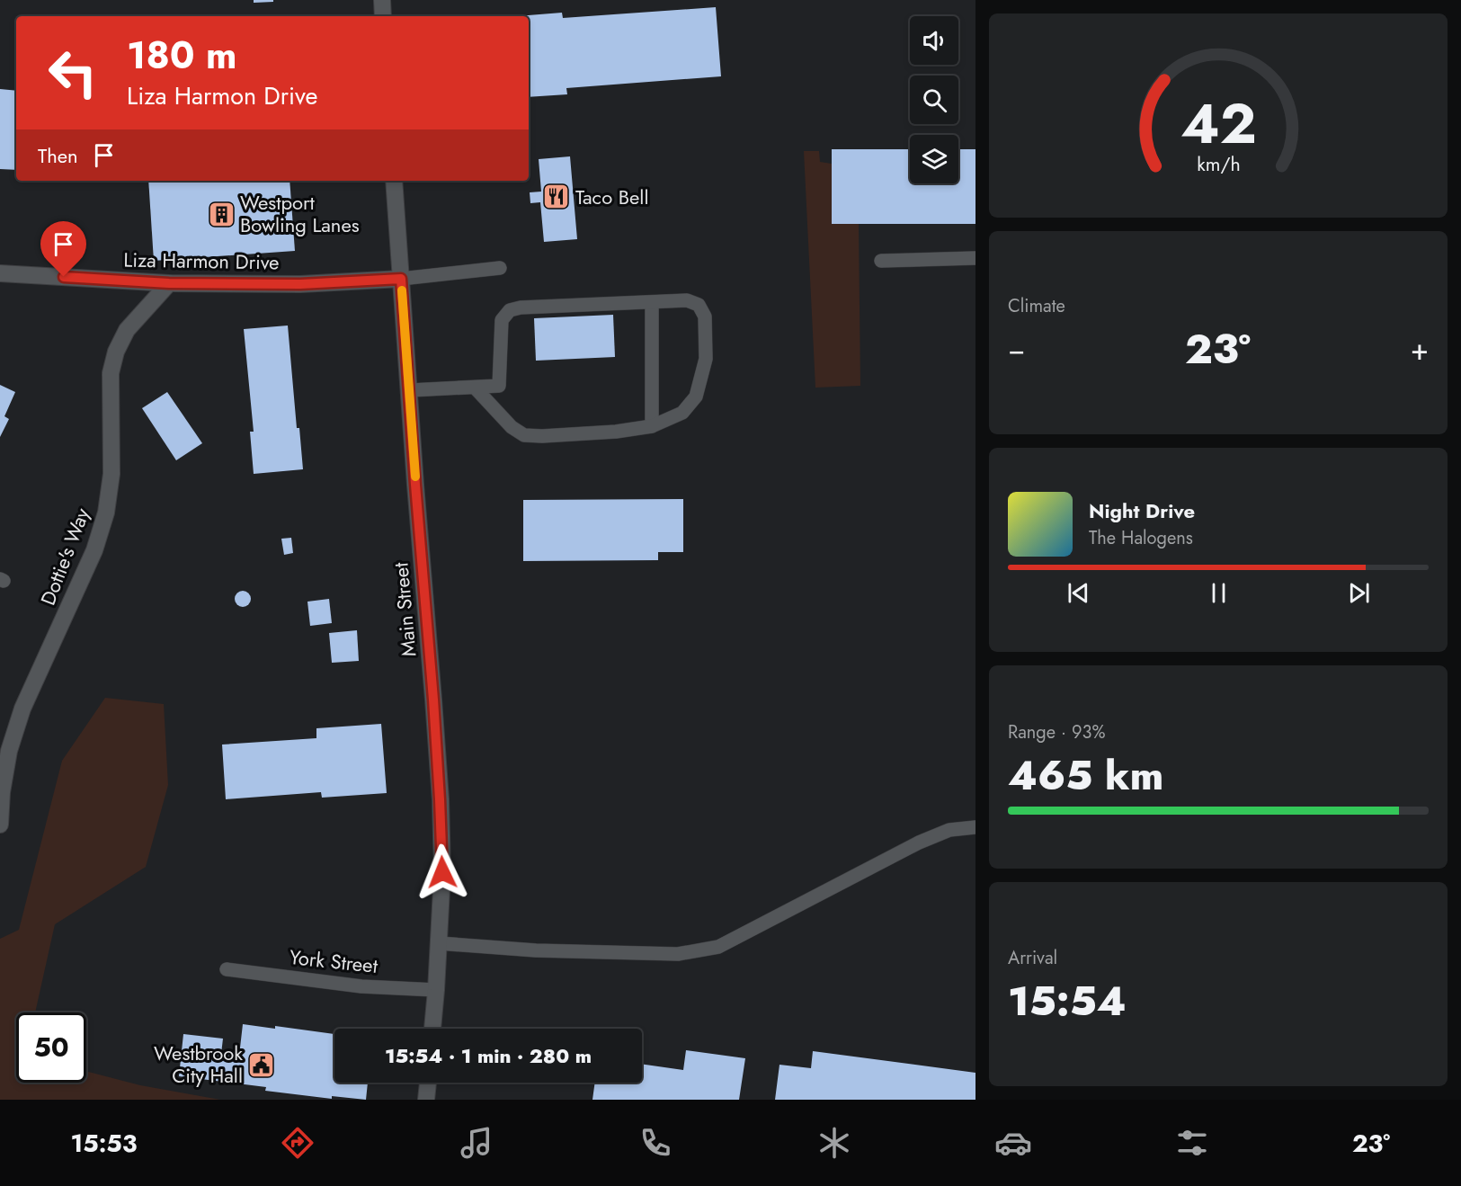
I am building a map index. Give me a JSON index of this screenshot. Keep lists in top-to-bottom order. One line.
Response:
{"streets":{"street":["Liza Harmon Drive","Dottie's Way","Main Street"],"lane":["York Street"]},"crossings":[["Liza Harmon Drive","Dottie's Way"],["Liza Harmon Drive","Main Street"],["Main Street","York Street"]],"places":{"restaurant":["Taco Bell"],"building":["Westport Bowling Lanes"],"public building":["Westbrook City Hall"]},"page":{"turn":["180 m","Liza Harmon Drive"],"then":"Then","tile":["Climate",["Range · 93%","465 km"],["Arrival","15:54"]],"heat":["−","23°","+"],"song":["Night Drive","The Halogens"],"limit":"50","trip":"15:54 · 1 min · 280 m","tabs":["15:53","23°"],"gauge":["42","km/h"]}}
